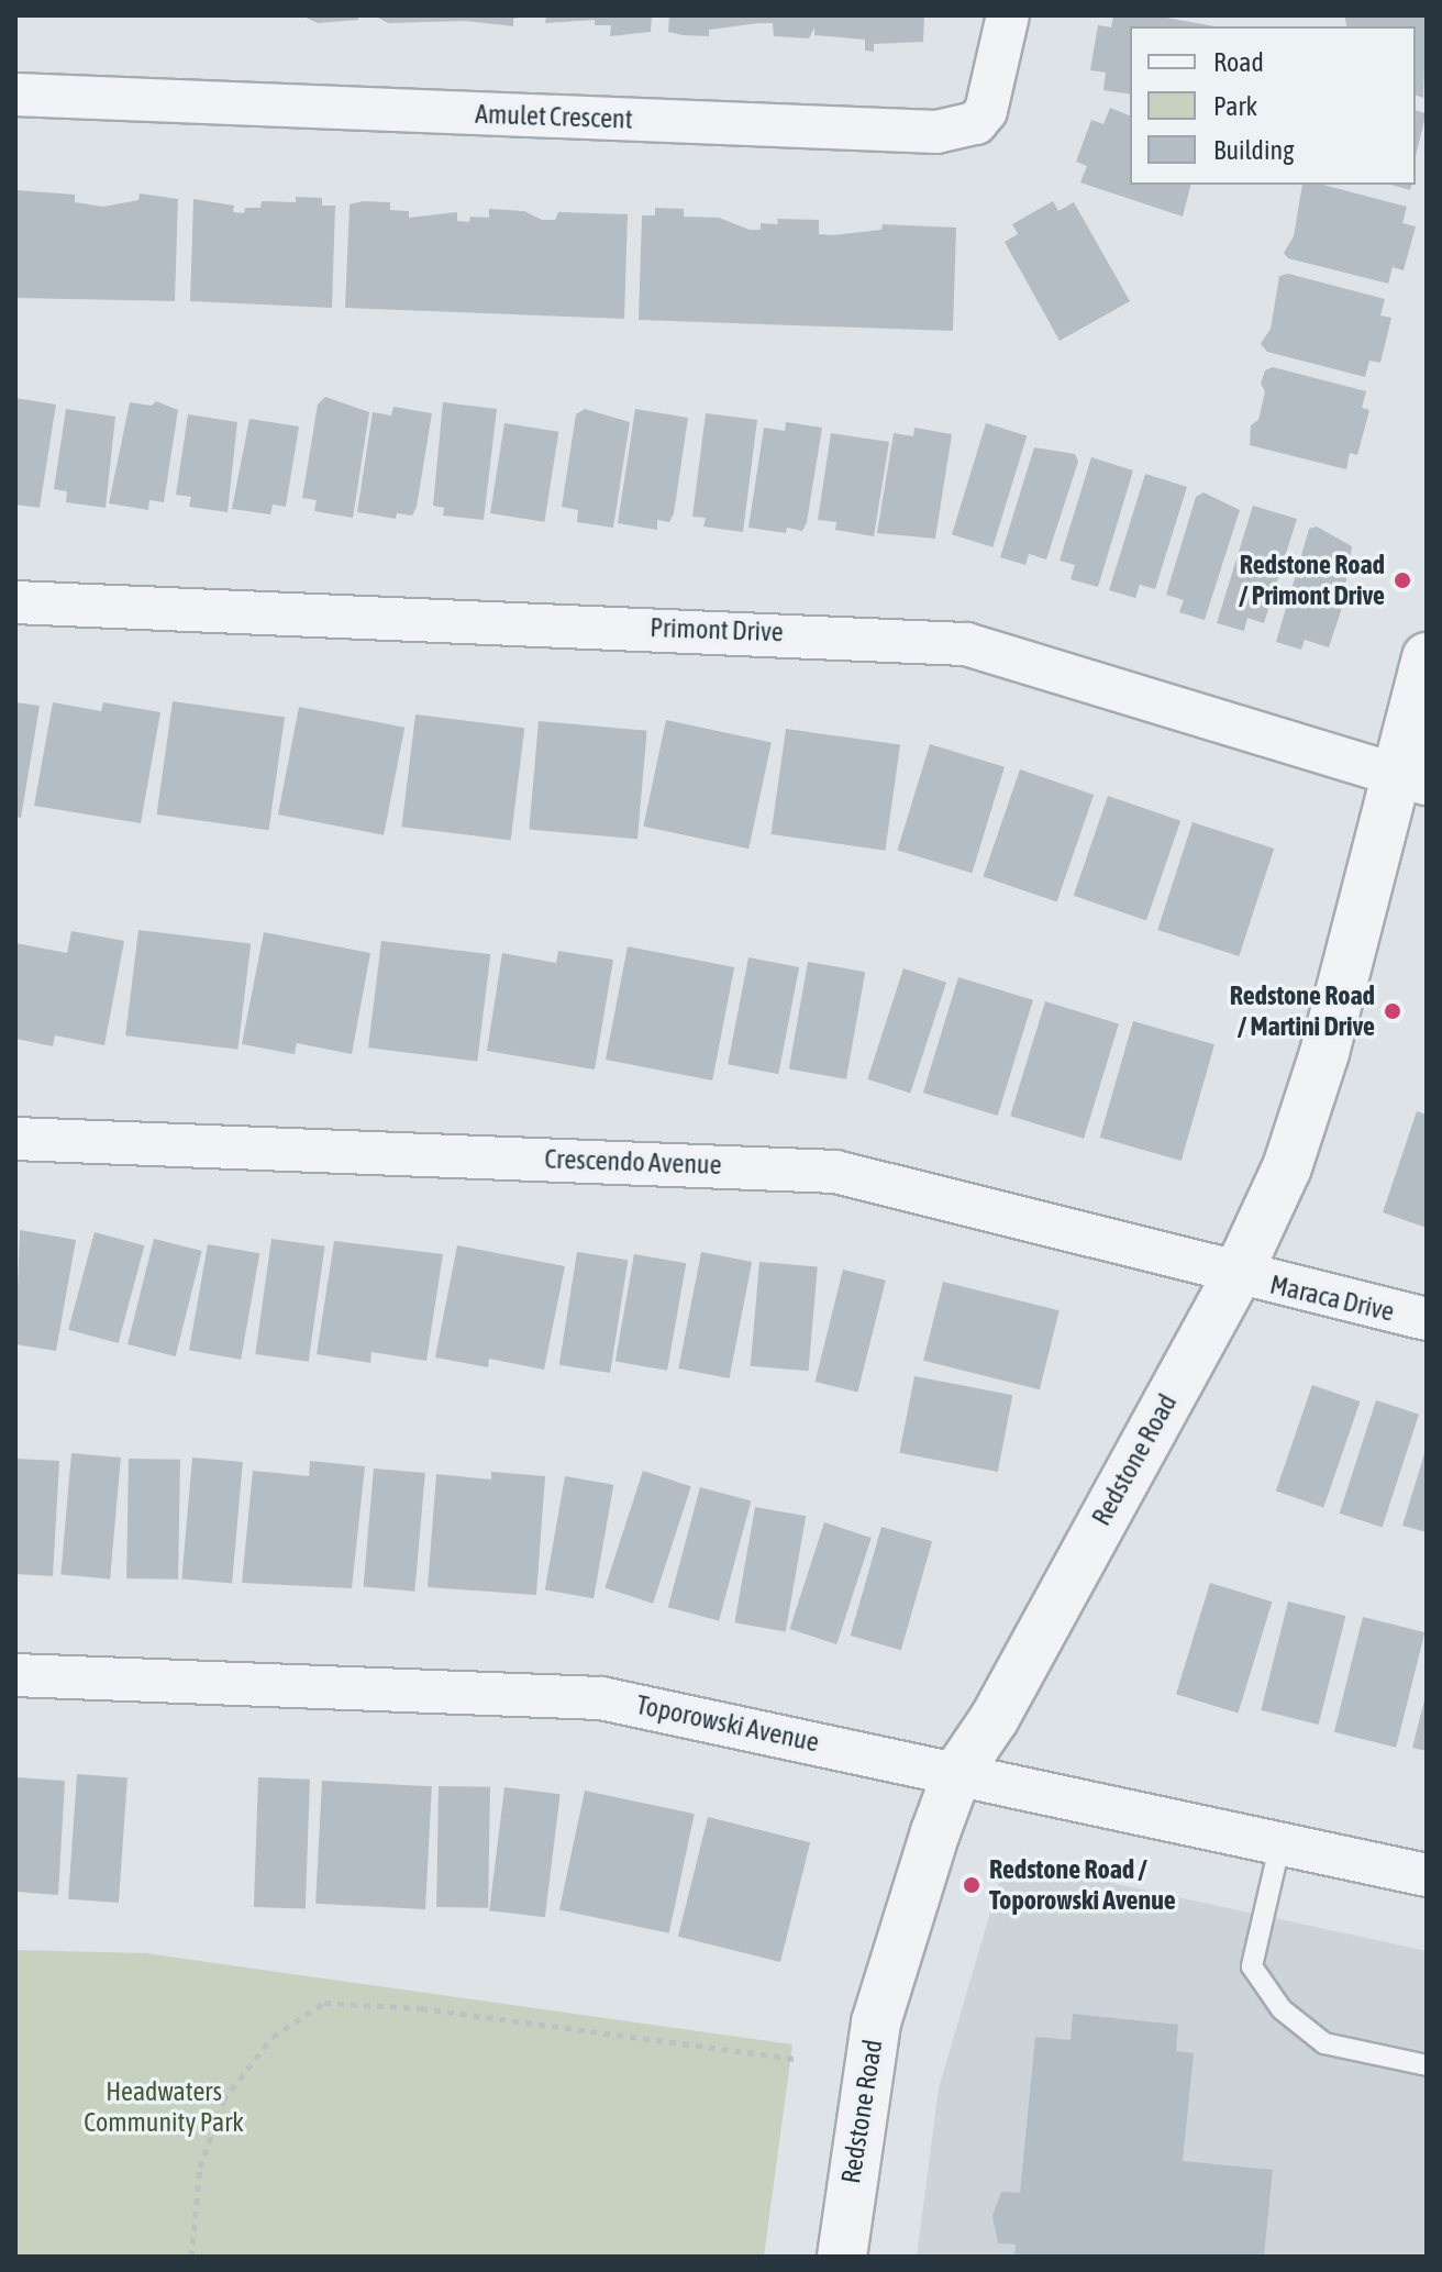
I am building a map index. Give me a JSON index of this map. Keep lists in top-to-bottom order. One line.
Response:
{"streets":{"street":["Amulet Crescent","Primont Drive","Crescendo Avenue","Maraca Drive","Redstone Road","Toporowski Avenue"]},"crossings":[["Primont Drive","Redstone Road"],["Crescendo Avenue","Maraca Drive"],["Crescendo Avenue","Redstone Road"],["Maraca Drive","Redstone Road"],["Redstone Road","Toporowski Avenue"]],"parks":["Headwaters Community Park"],"places":["Redstone Road / Primont Drive","Redstone Road / Martini Drive","Redstone Road / Toporowski Avenue"],"legend":["Road","Park","Building"]}
